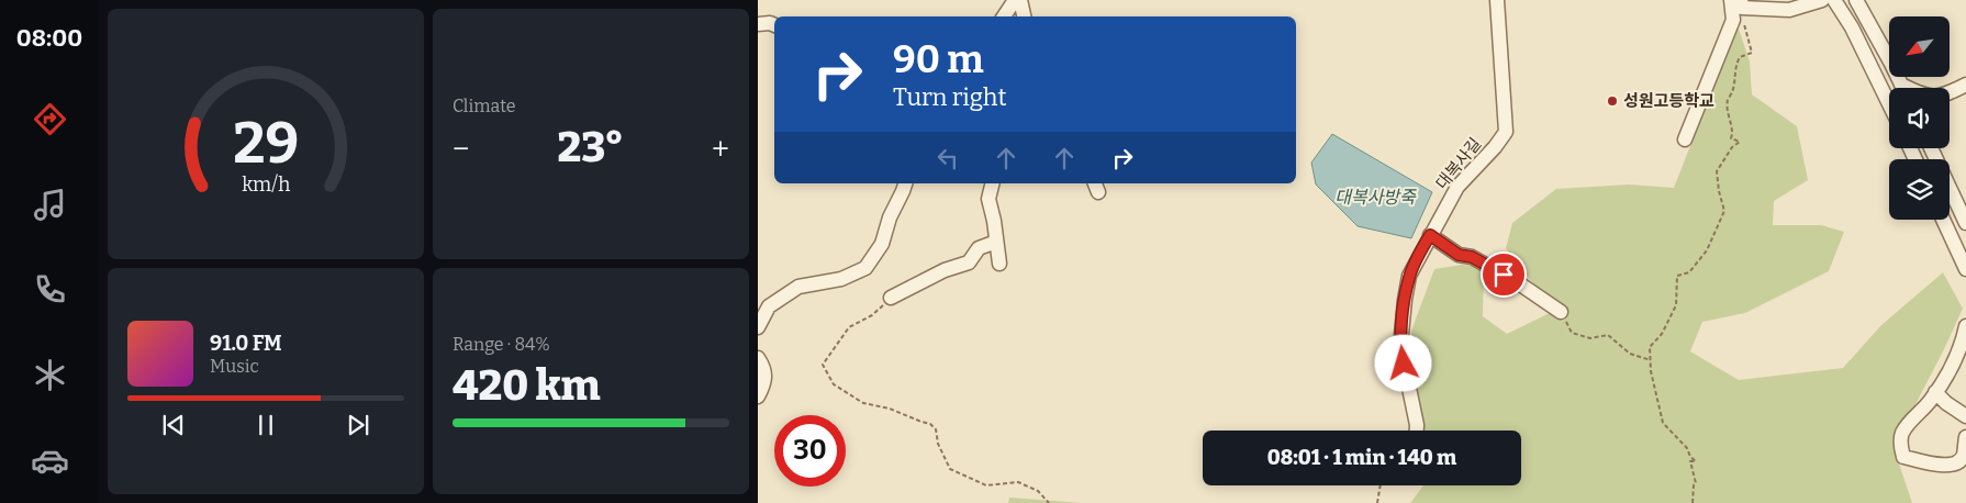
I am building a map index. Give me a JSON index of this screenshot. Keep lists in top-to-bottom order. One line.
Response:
{"streets":{"street":["대복사길"]},"water":["대복사방죽"],"places":["성원고등학교"],"north":"bottom left","page":{"tabs":"08:00","tile":["Climate",["Range · 84%","420 km"]],"turn":["90 m","Turn right"],"heat":["−","23°","+"],"song":["91.0 FM","Music"],"limit":"30","trip":"08:01 · 1 min · 140 m","gauge":["29","km/h"]}}
